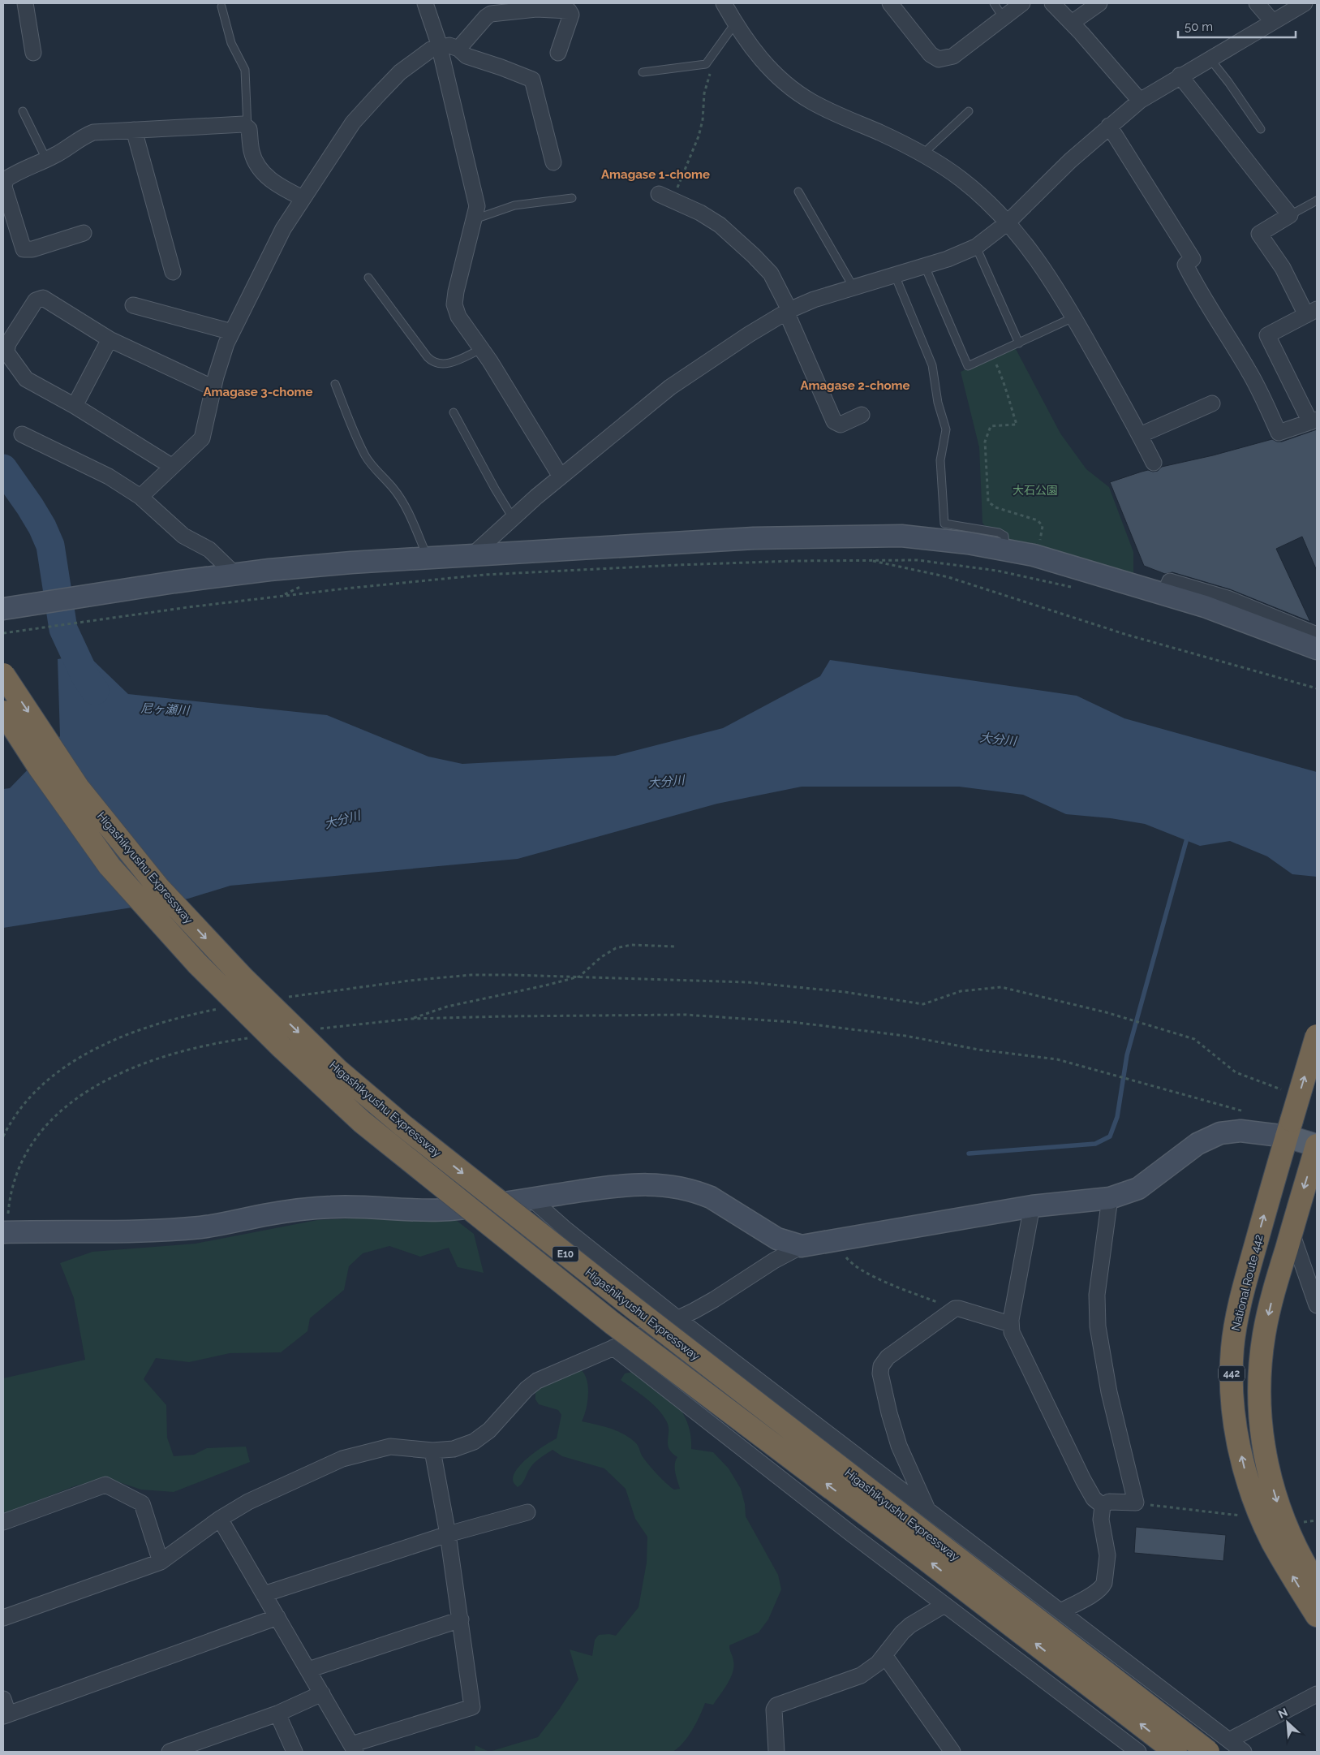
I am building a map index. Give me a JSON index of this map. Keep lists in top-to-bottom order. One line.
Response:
{"streets":{"highway":["Higashikyushu Expressway","E10","National Route 442","442"]},"districts":["Amagase 1-chome","Amagase 2-chome","Amagase 3-chome"],"water":["尼ヶ瀬川","大分川"],"parks":["大石公園"],"scale_bar":"50 m","north":"top left"}
